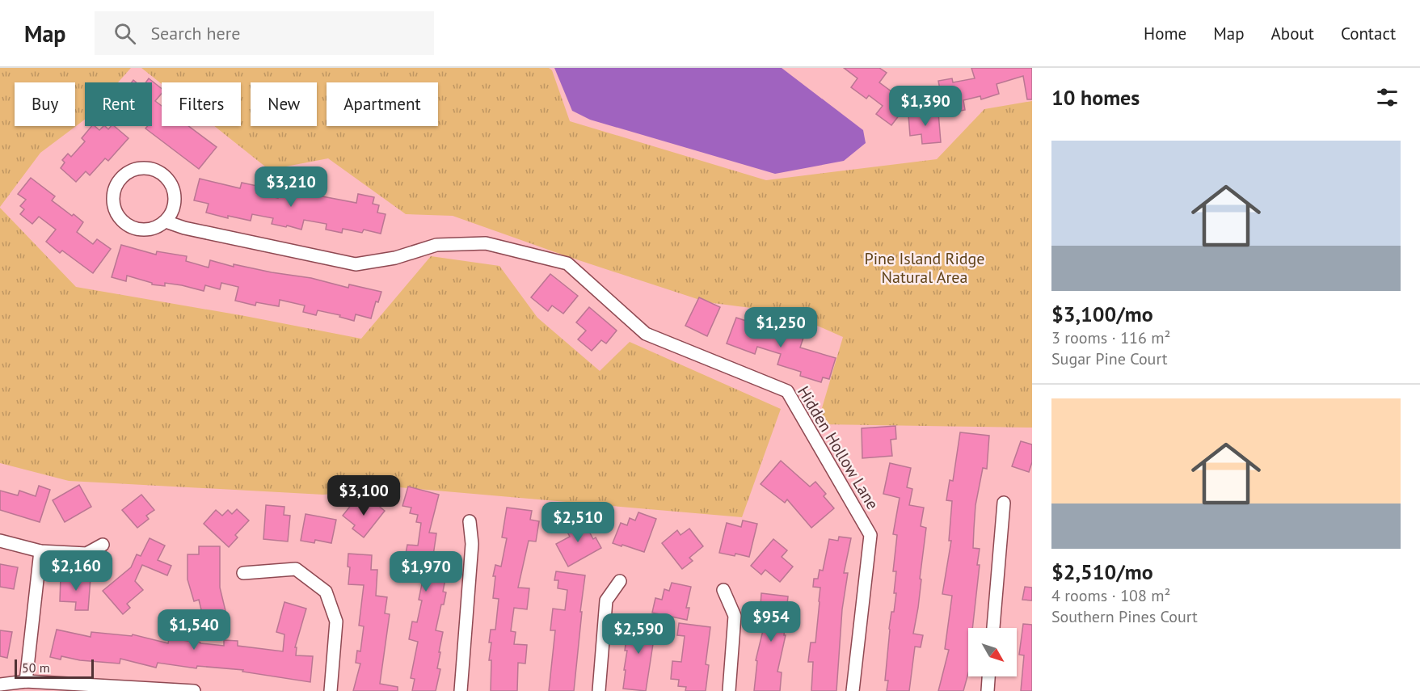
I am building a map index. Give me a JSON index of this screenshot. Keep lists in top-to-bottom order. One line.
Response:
{"streets":{"street":["Hidden Hollow Lane"]},"parks":["Pine Island Ridge Natural Area"],"scale_bar":"50 m","north":"bottom right","page":{"header":"Map","search":"Search here","nav":["Home","Map","About","Contact"],"heading":"10 homes","chip":["Buy","Rent","Filters","New","Apartment"],"price":["$1,390","$3,210","$1,250","$3,100","$2,510","$2,160","$1,970","$954","$1,540","$2,590"],"list":[{"name":"$3,100/mo","note":"3 rooms · 116 m² · Sugar Pine Court"},{"name":"$2,510/mo","note":"4 rooms · 108 m² · Southern Pines Court"}],"scale":"50 m"}}
